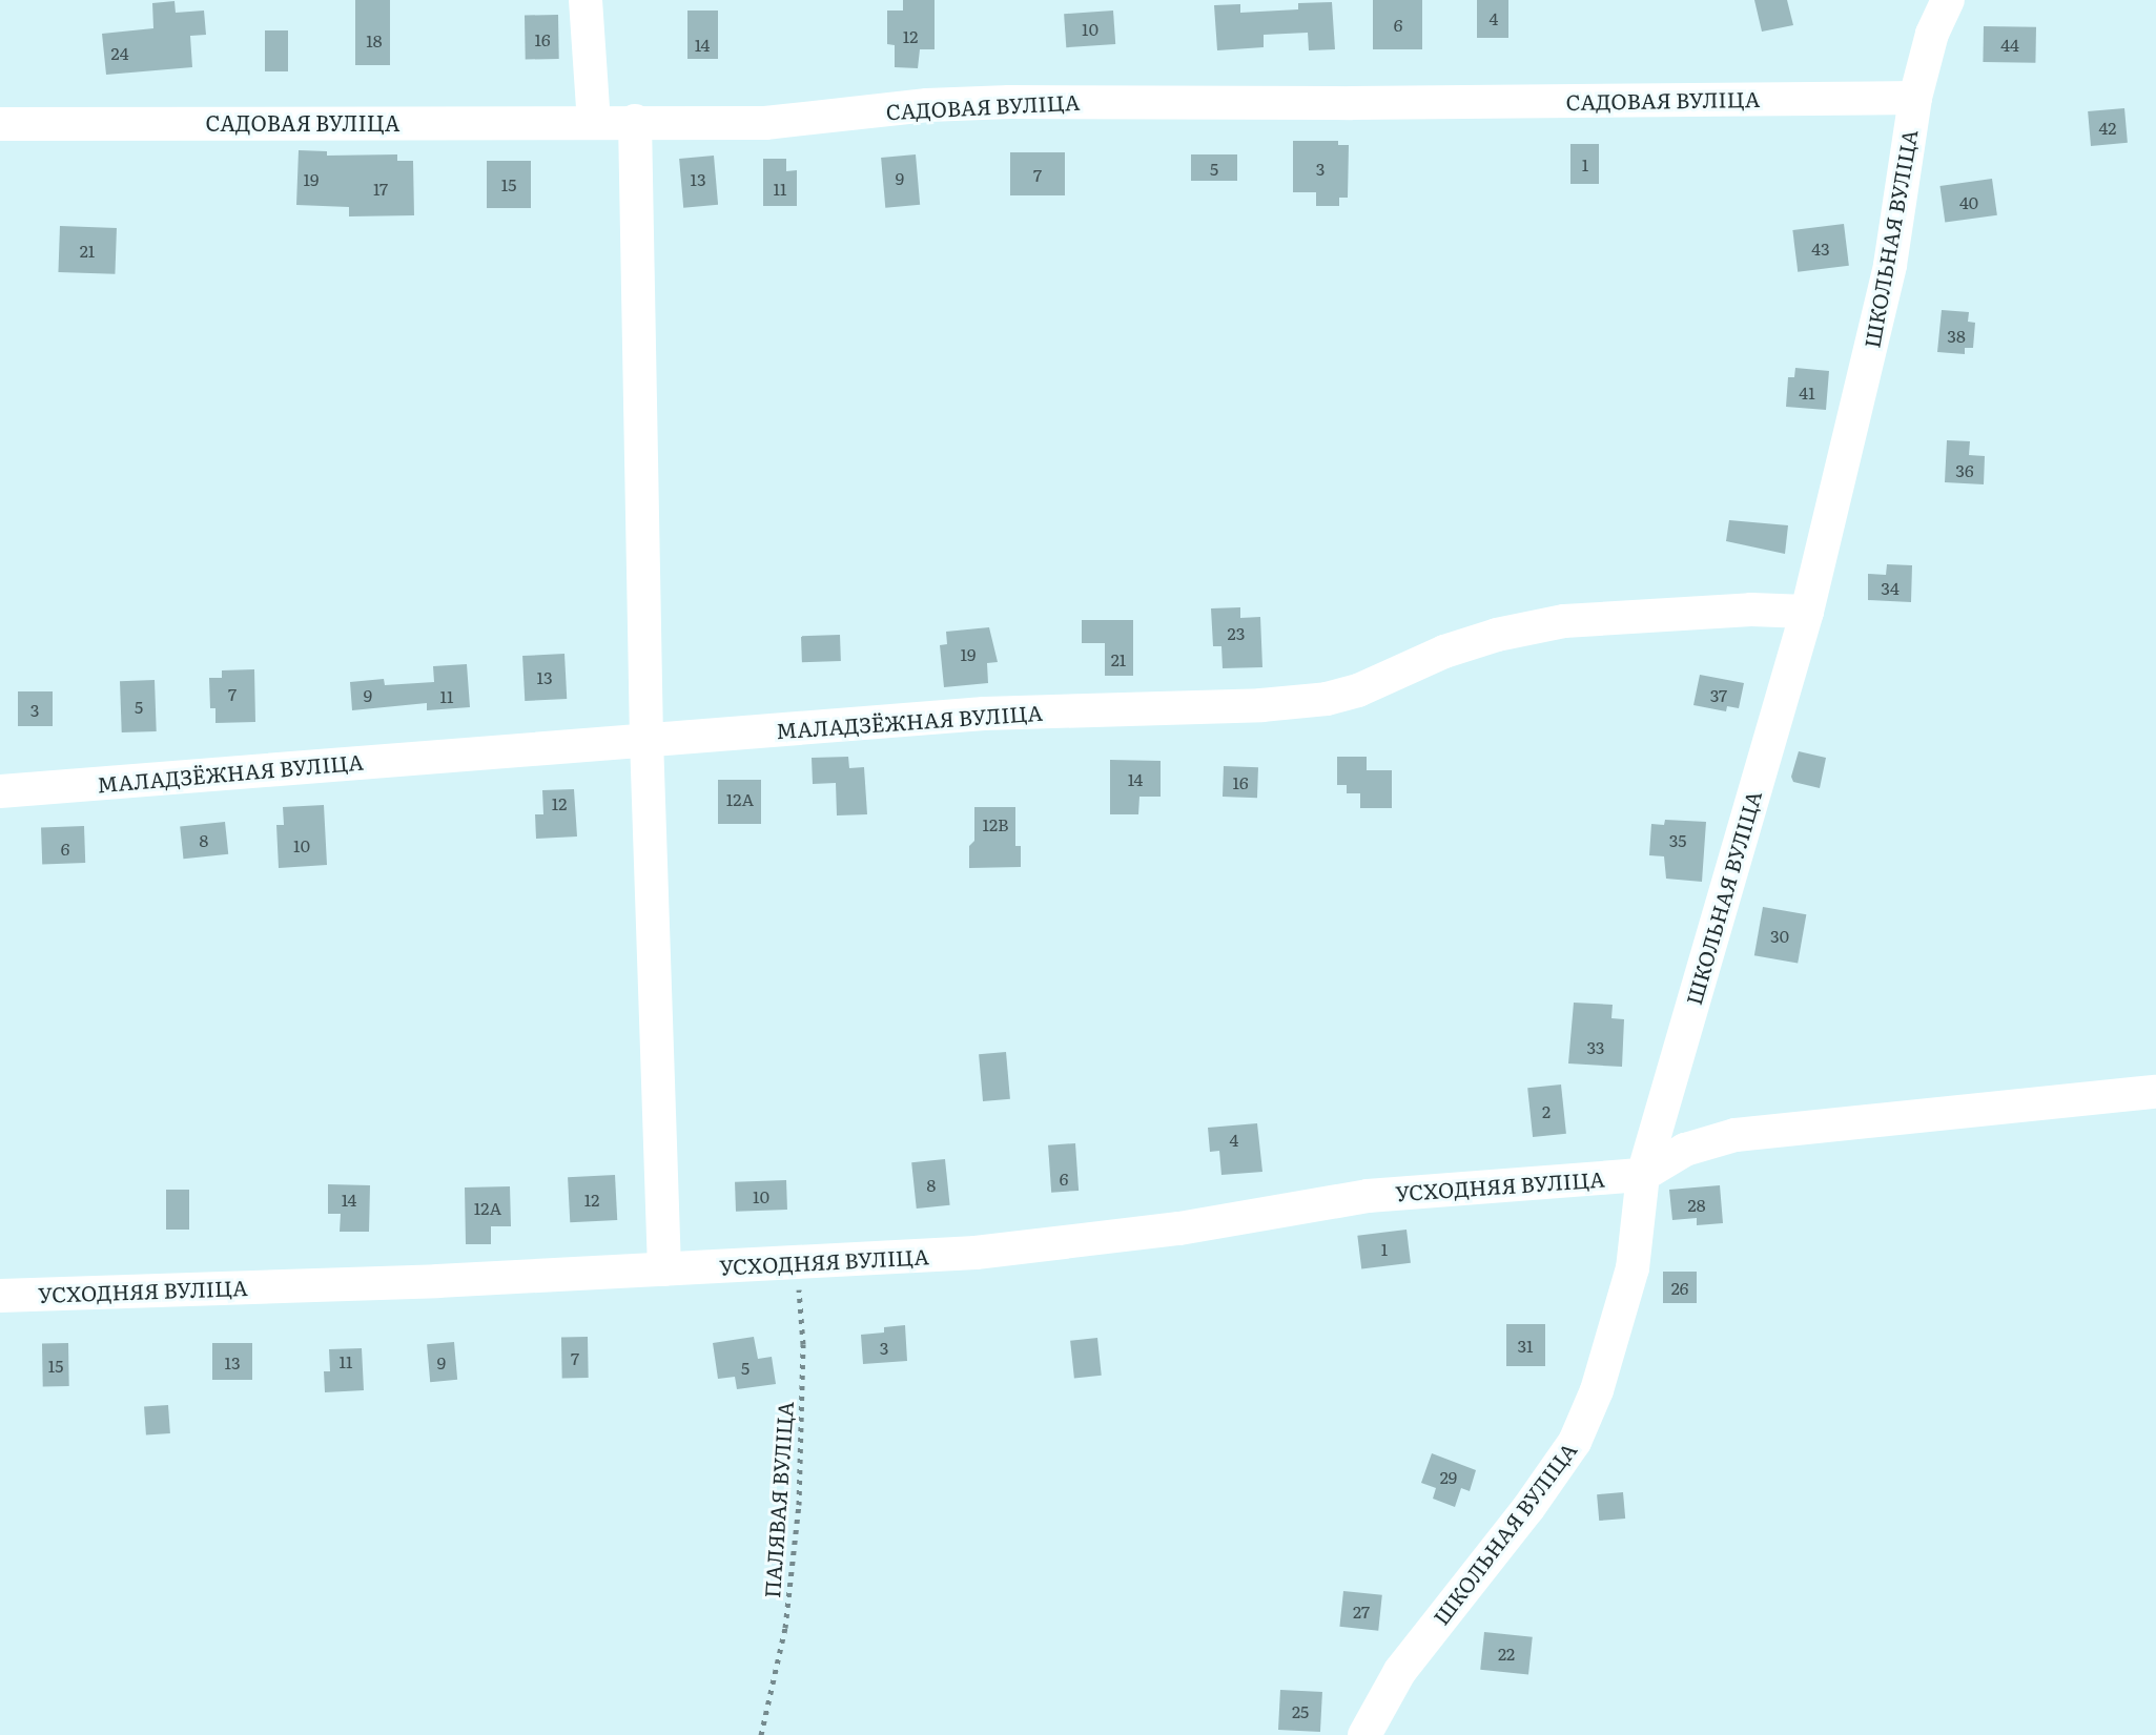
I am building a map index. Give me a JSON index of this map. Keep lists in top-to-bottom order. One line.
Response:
{"streets":{"street":["САДОВАЯ ВУЛІЦА","ШКОЛЬНАЯ ВУЛІЦА","МАЛАДЗЁЖНАЯ ВУЛІЦА","УСХОДНЯЯ ВУЛІЦА"],"path":["ПАЛЯВАЯ ВУЛІЦА"]},"crossings":[["САДОВАЯ ВУЛІЦА","ШКОЛЬНАЯ ВУЛІЦА"],["ШКОЛЬНАЯ ВУЛІЦА","МАЛАДЗЁЖНАЯ ВУЛІЦА"],["ШКОЛЬНАЯ ВУЛІЦА","УСХОДНЯЯ ВУЛІЦА"],["УСХОДНЯЯ ВУЛІЦА","ПАЛЯВАЯ ВУЛІЦА"]],"house_numbers":["4","6","10","12","16","18","14","44","24","42","1","5","3","7","9","19","13","15","17","11","40","43","21","38","41","36","34","23","19","21","13","7","9","37","11","5","3","14","16","12А","12","12В","8","35","10","6","30","33","2","4","6","8","10","14","12","28","12А","1","26","31","3","7","11","13","9","15","5","29","27","22","25"]}
